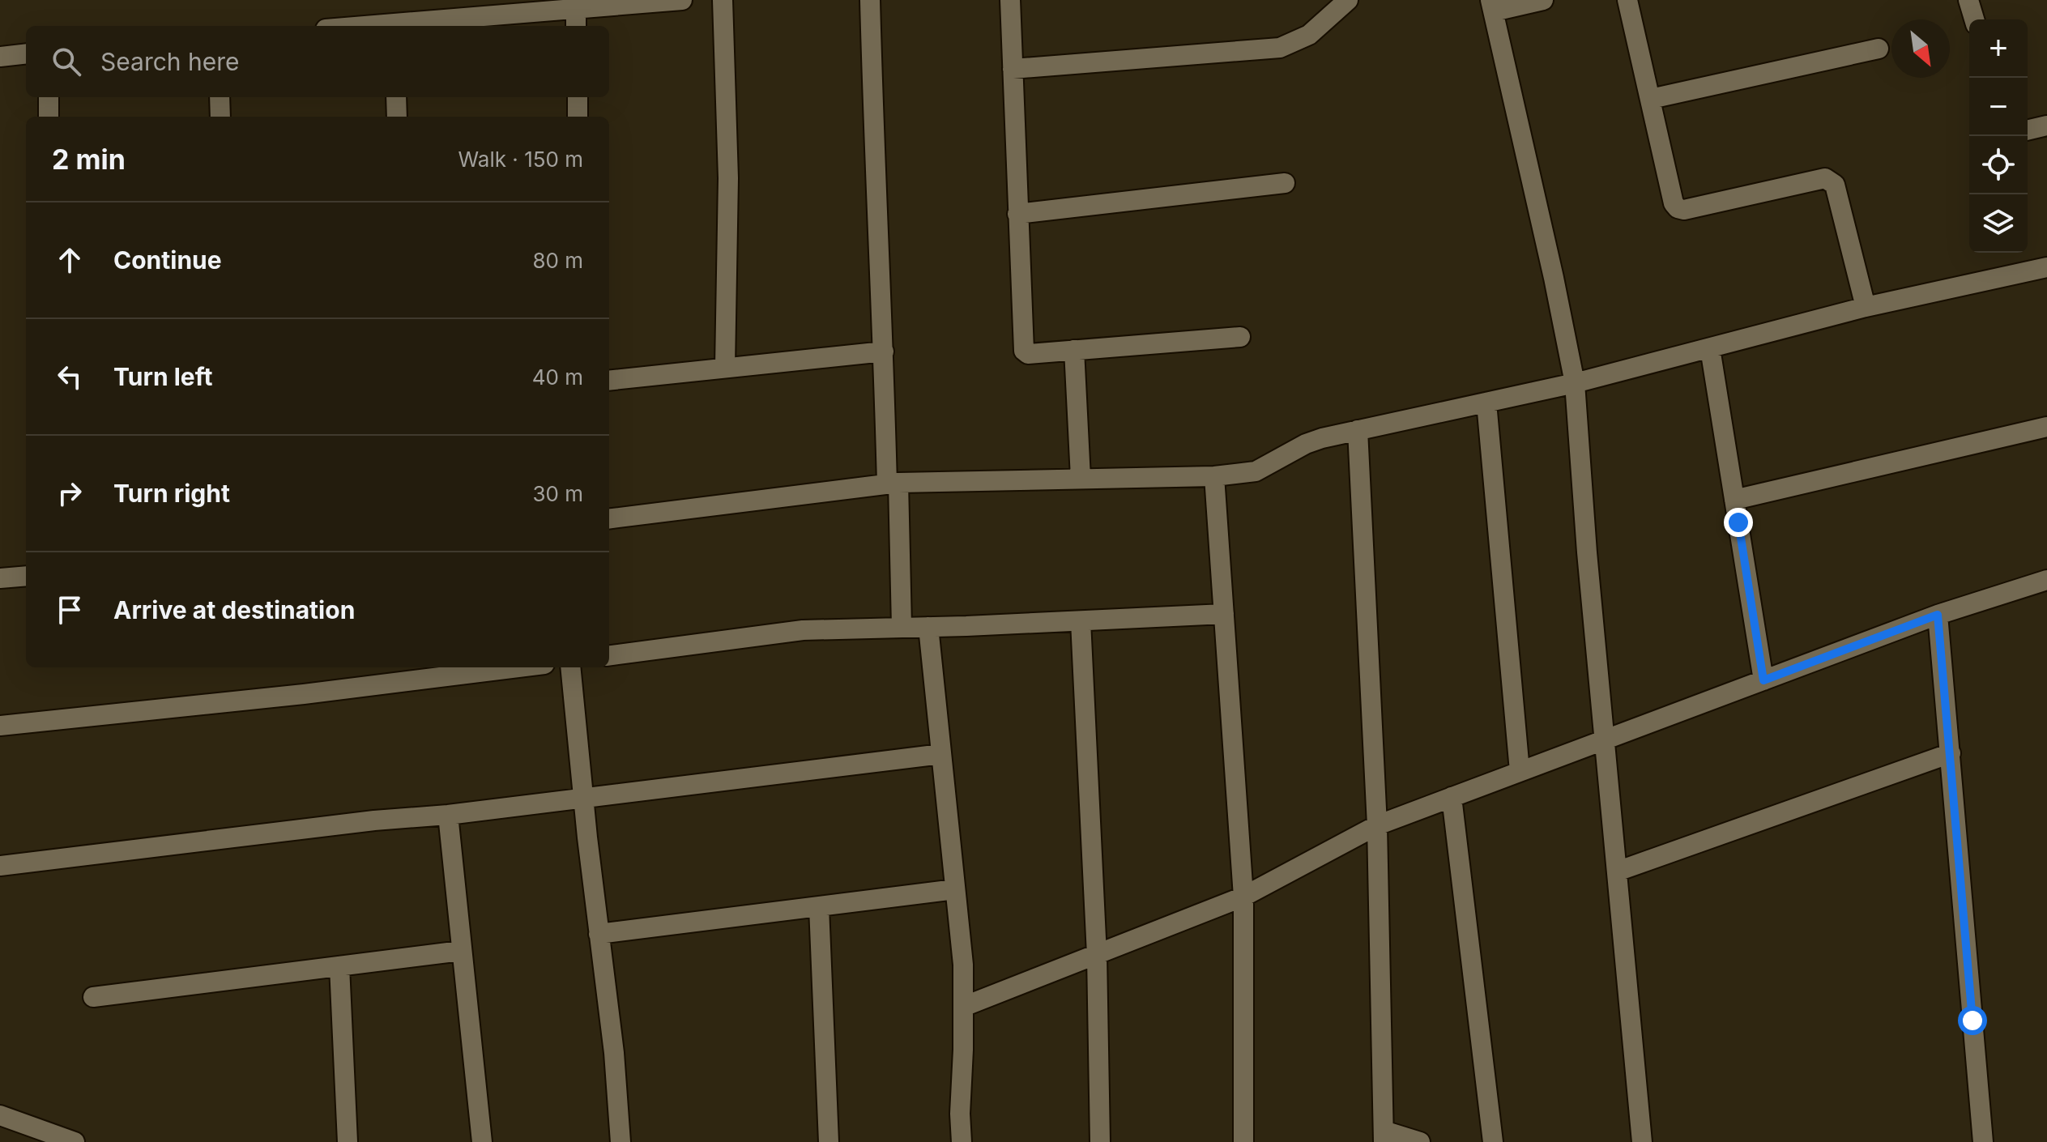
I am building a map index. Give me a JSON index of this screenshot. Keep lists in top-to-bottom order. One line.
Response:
{"north":"bottom right","page":{"map_buttons":["+","−"],"search":"Search here","heading":["2 min","Walk · 150 m"],"list":[["Continue","80 m"],["Turn left","40 m"],["Turn right","30 m"],"Arrive at destination"]}}
